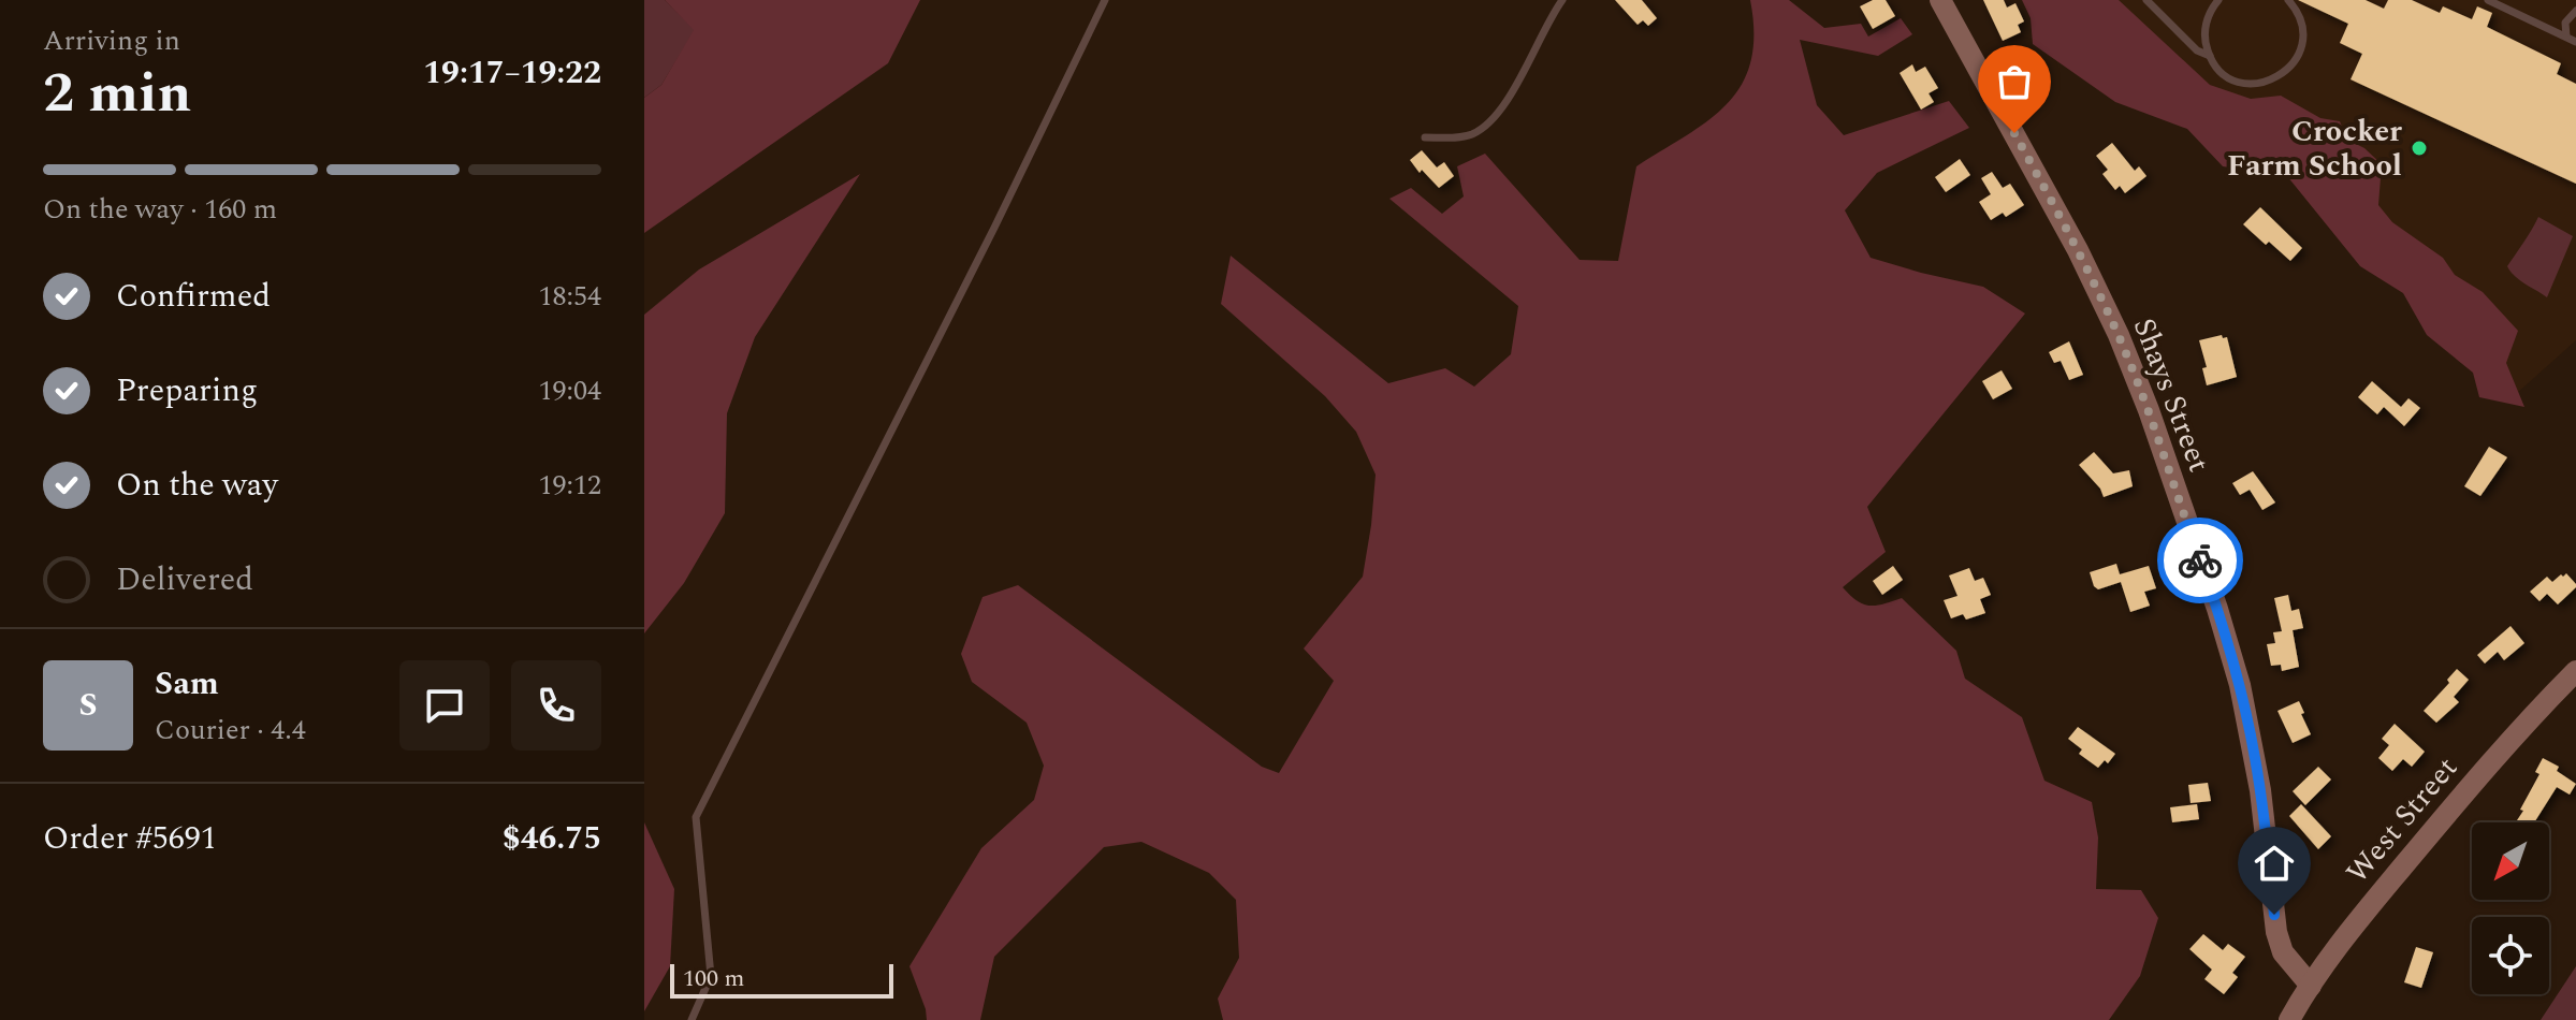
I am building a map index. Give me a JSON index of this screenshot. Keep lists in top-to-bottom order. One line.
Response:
{"streets":{"main road":["Shays Street","West Street"]},"crossings":[["Shays Street","West Street"]],"places":["Crocker Farm School"],"scale_bar":"100 m","north":"bottom left","page":{"heading":["2 min","Arriving in","19:17–19:22"],"panel":["Sam","Courier · 4.4","Order #5691","$46.75"],"bar":"On the way · 160 m","list":[["Confirmed","18:54"],["Preparing","19:04"],["On the way","19:12"],"Delivered"],"round":"S","scale":"100 m"}}
